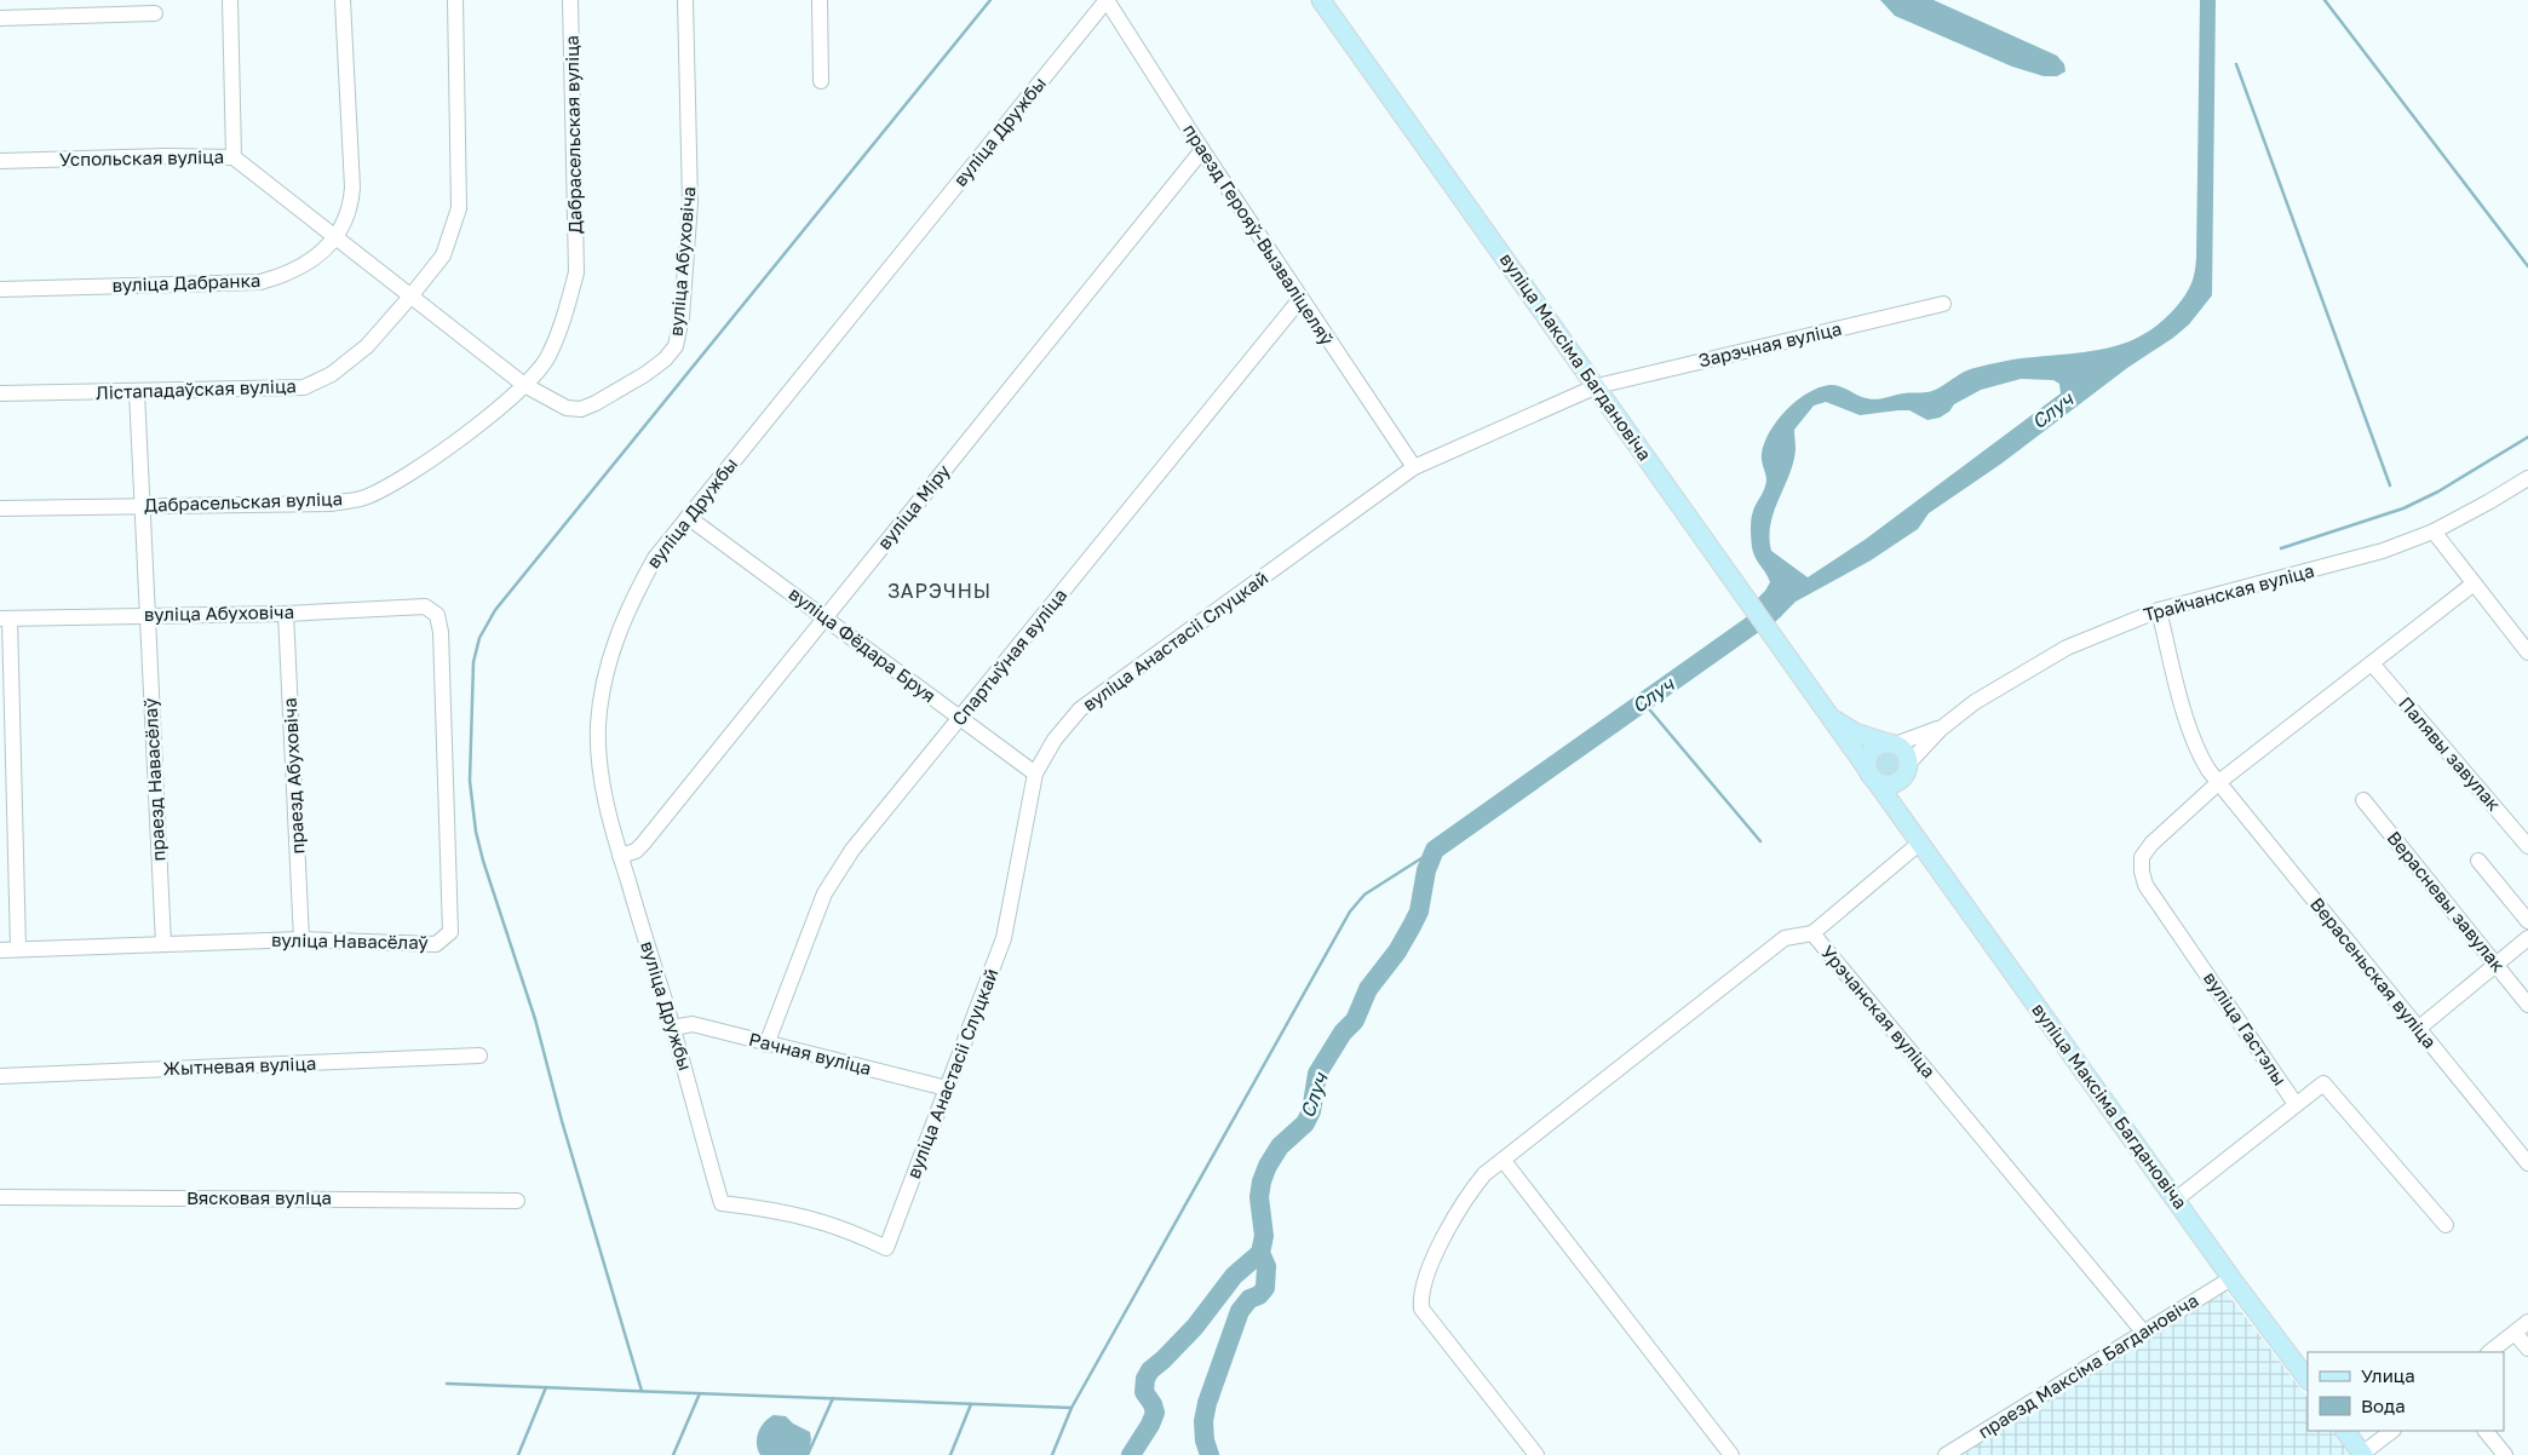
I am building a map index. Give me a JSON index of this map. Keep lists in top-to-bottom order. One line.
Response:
{"streets":{"main road":["вуліца Максіма Багдановіча"],"street":["вуліца Дружбы","Дабрасельская вуліца","Успольская вуліца","праезд Герояў-Вызваліцеляў","вуліца Абуховіча","вуліца Дабранка","Зарэчная вуліца","Лістападаўская вуліца","вуліца Міру","Трайчанская вуліца","вуліца Анастасіі Слуцкай","вуліца Фёдара Бруя","Спартыўная вуліца","Палявы завулак","праезд Абуховіча","праезд Навасёлаў","Верасневы завулак","вуліца Навасёлаў","Верасеньская вуліца","Урэчанская вуліца","вуліца Гастэлы","Рачная вуліца","Жытневая вуліца","Вясковая вуліца","праезд Максіма Багдановіча"]},"crossings":[["вуліца Дружбы","праезд Герояў-Вызваліцеляў"],["вуліца Дружбы","вуліца Міру"],["вуліца Дружбы","вуліца Анастасіі Слуцкай"],["вуліца Дружбы","вуліца Фёдара Бруя"],["вуліца Дружбы","Рачная вуліца"],["Дабрасельская вуліца","вуліца Абуховіча"],["Дабрасельская вуліца","праезд Навасёлаў"],["Успольская вуліца","вуліца Абуховіча"],["праезд Герояў-Вызваліцеляў","Зарэчная вуліца"],["праезд Герояў-Вызваліцеляў","вуліца Міру"],["праезд Герояў-Вызваліцеляў","вуліца Анастасіі Слуцкай"],["праезд Герояў-Вызваліцеляў","Спартыўная вуліца"],["вуліца Абуховіча","вуліца Дабранка"],["вуліца Абуховіча","Лістападаўская вуліца"],["вуліца Абуховіча","праезд Абуховіча"],["вуліца Абуховіча","праезд Навасёлаў"],["вуліца Абуховіча","вуліца Навасёлаў"],["Зарэчная вуліца","вуліца Максіма Багдановіча"],["Зарэчная вуліца","вуліца Анастасіі Слуцкай"],["вуліца Максіма Багдановіча","Трайчанская вуліца"],["вуліца Максіма Багдановіча","праезд Максіма Багдановіча"],["Лістападаўская вуліца","праезд Навасёлаў"],["вуліца Міру","вуліца Фёдара Бруя"],["Трайчанская вуліца","Верасеньская вуліца"],["вуліца Анастасіі Слуцкай","вуліца Фёдара Бруя"],["вуліца Анастасіі Слуцкай","Рачная вуліца"],["вуліца Фёдара Бруя","Спартыўная вуліца"],["Спартыўная вуліца","Рачная вуліца"],["Палявы завулак","вуліца Гастэлы"],["праезд Абуховіча","вуліца Навасёлаў"],["праезд Навасёлаў","вуліца Навасёлаў"],["Верасеньская вуліца","вуліца Гастэлы"],["Урэчанская вуліца","праезд Максіма Багдановіча"]],"districts":["ЗАРЭЧНЫ"],"water":["Случ"],"legend":["Улица","Вода"]}
